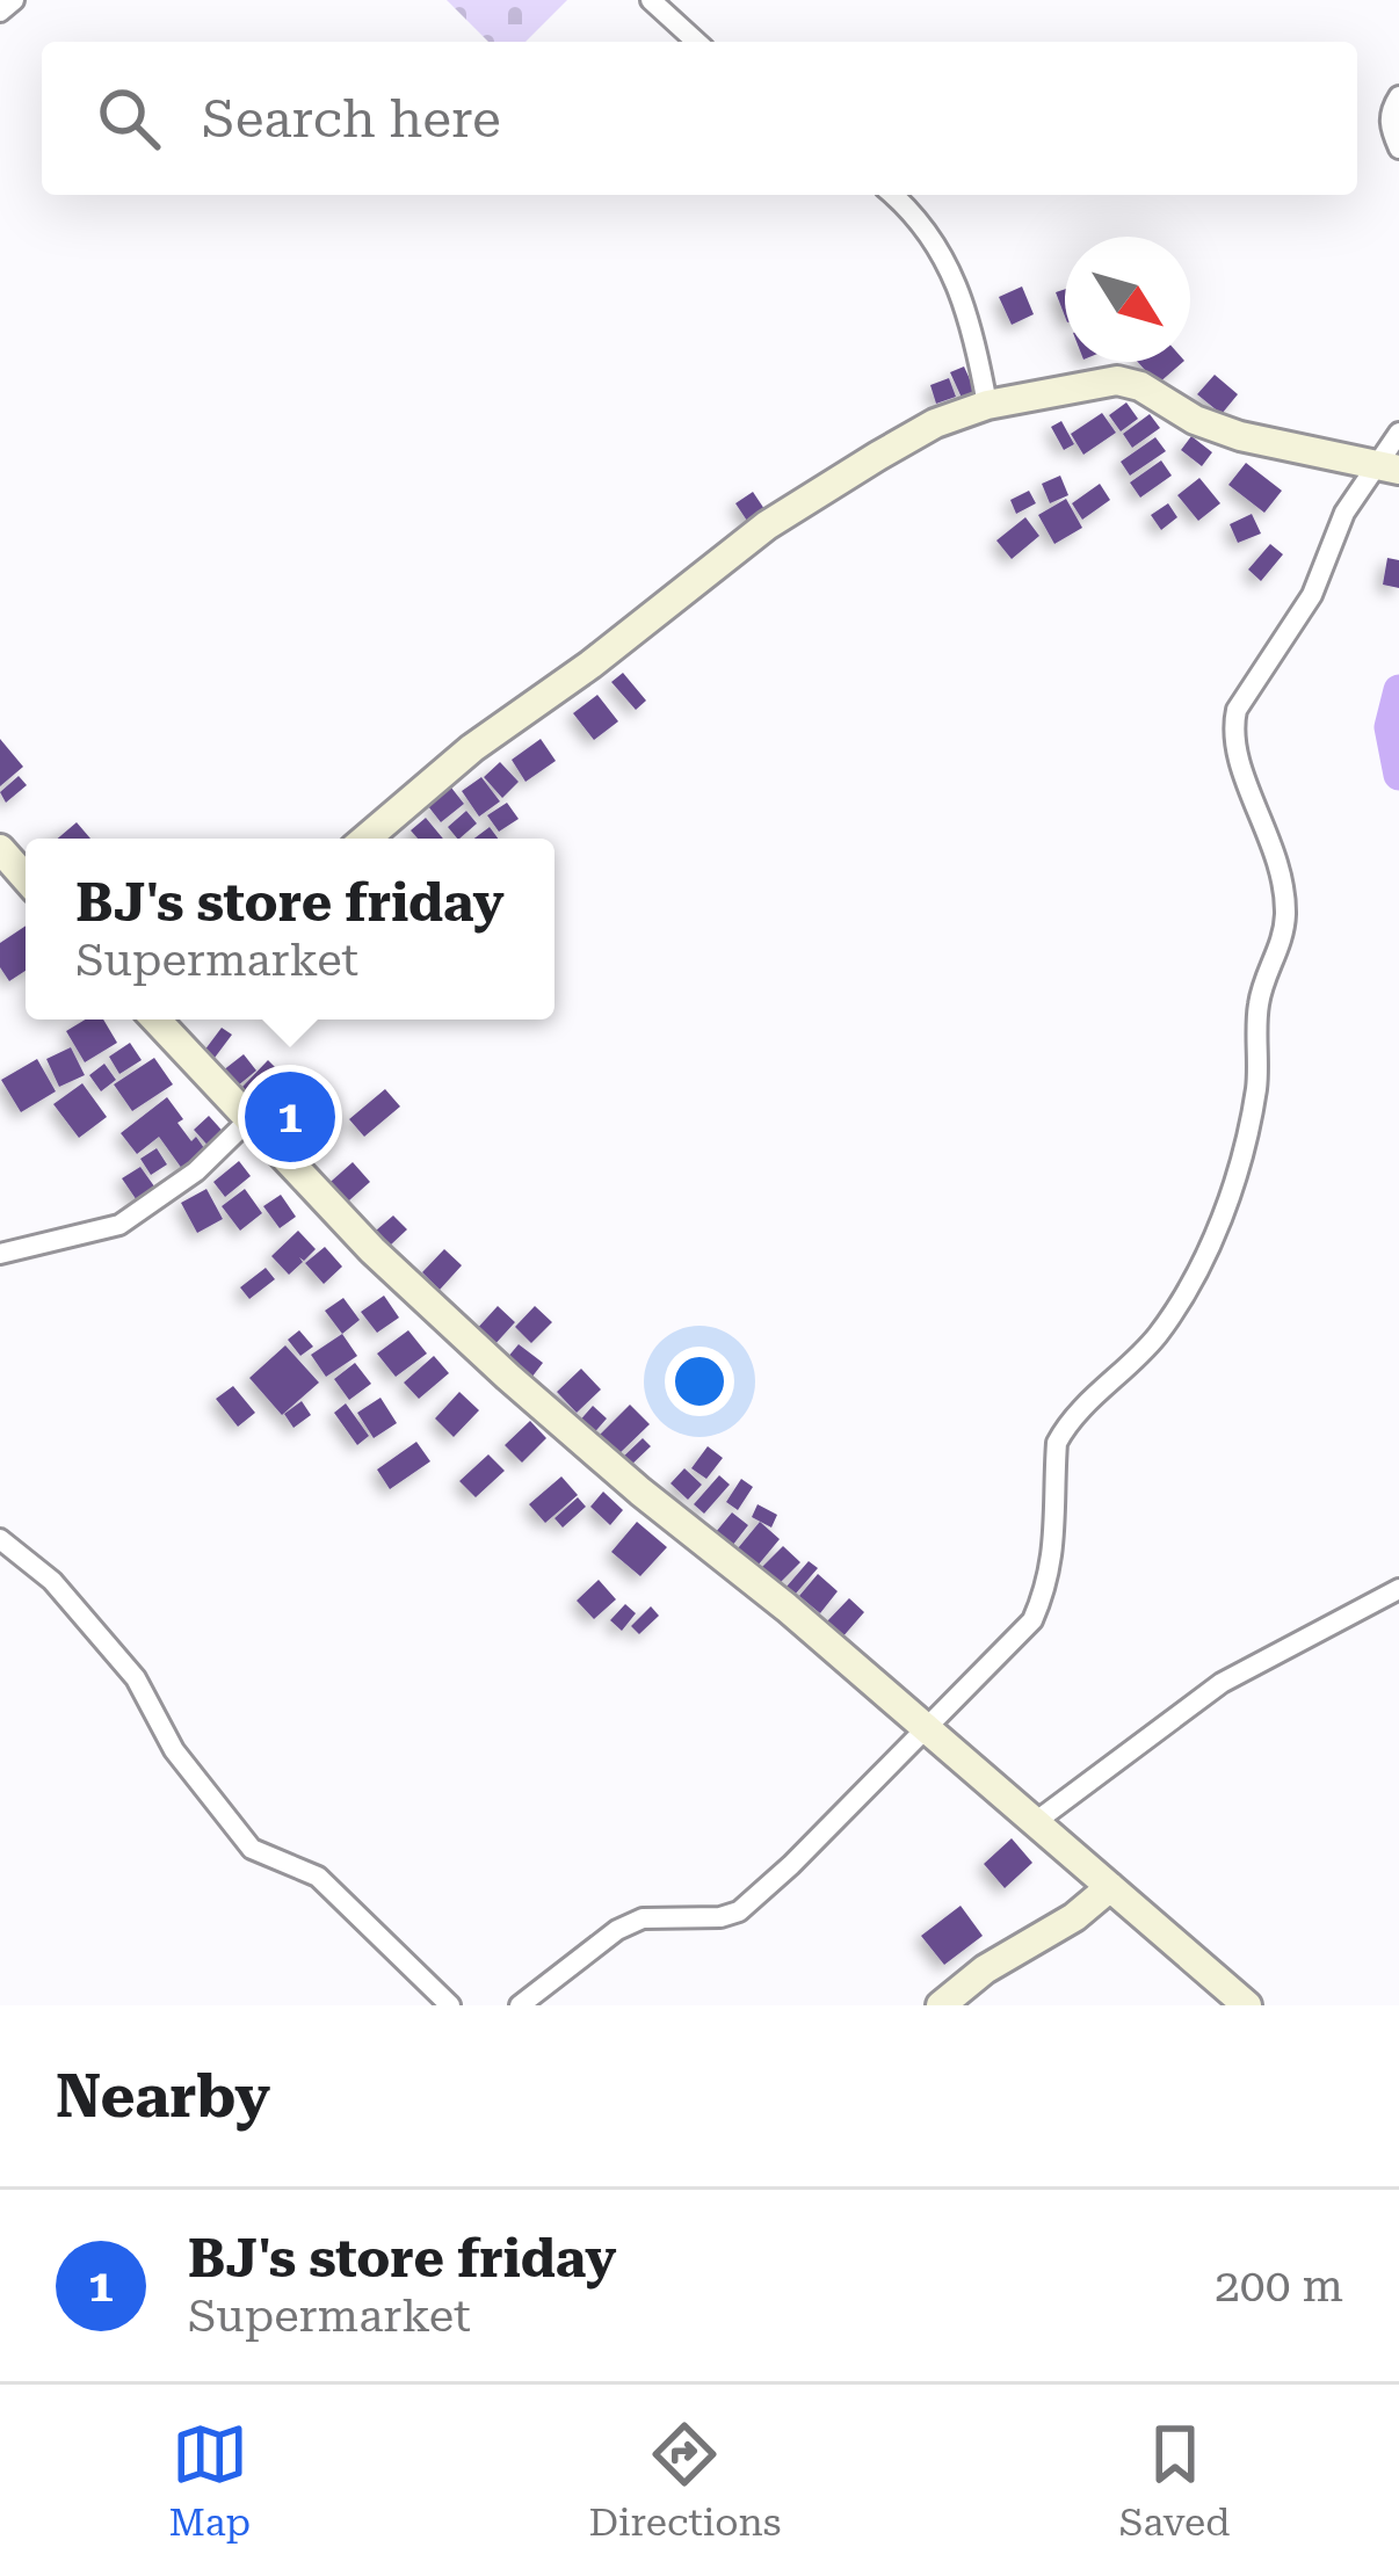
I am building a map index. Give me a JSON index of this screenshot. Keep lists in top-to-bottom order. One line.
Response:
{"north":"bottom right","page":{"search":"Search here","popup":["BJ's store friday","Supermarket"],"pins":"1","heading":"Nearby","list":[{"mark":"1","name":"BJ's store friday","note":"Supermarket","value":"200 m"}],"nav":["Map","Directions","Saved"]}}
